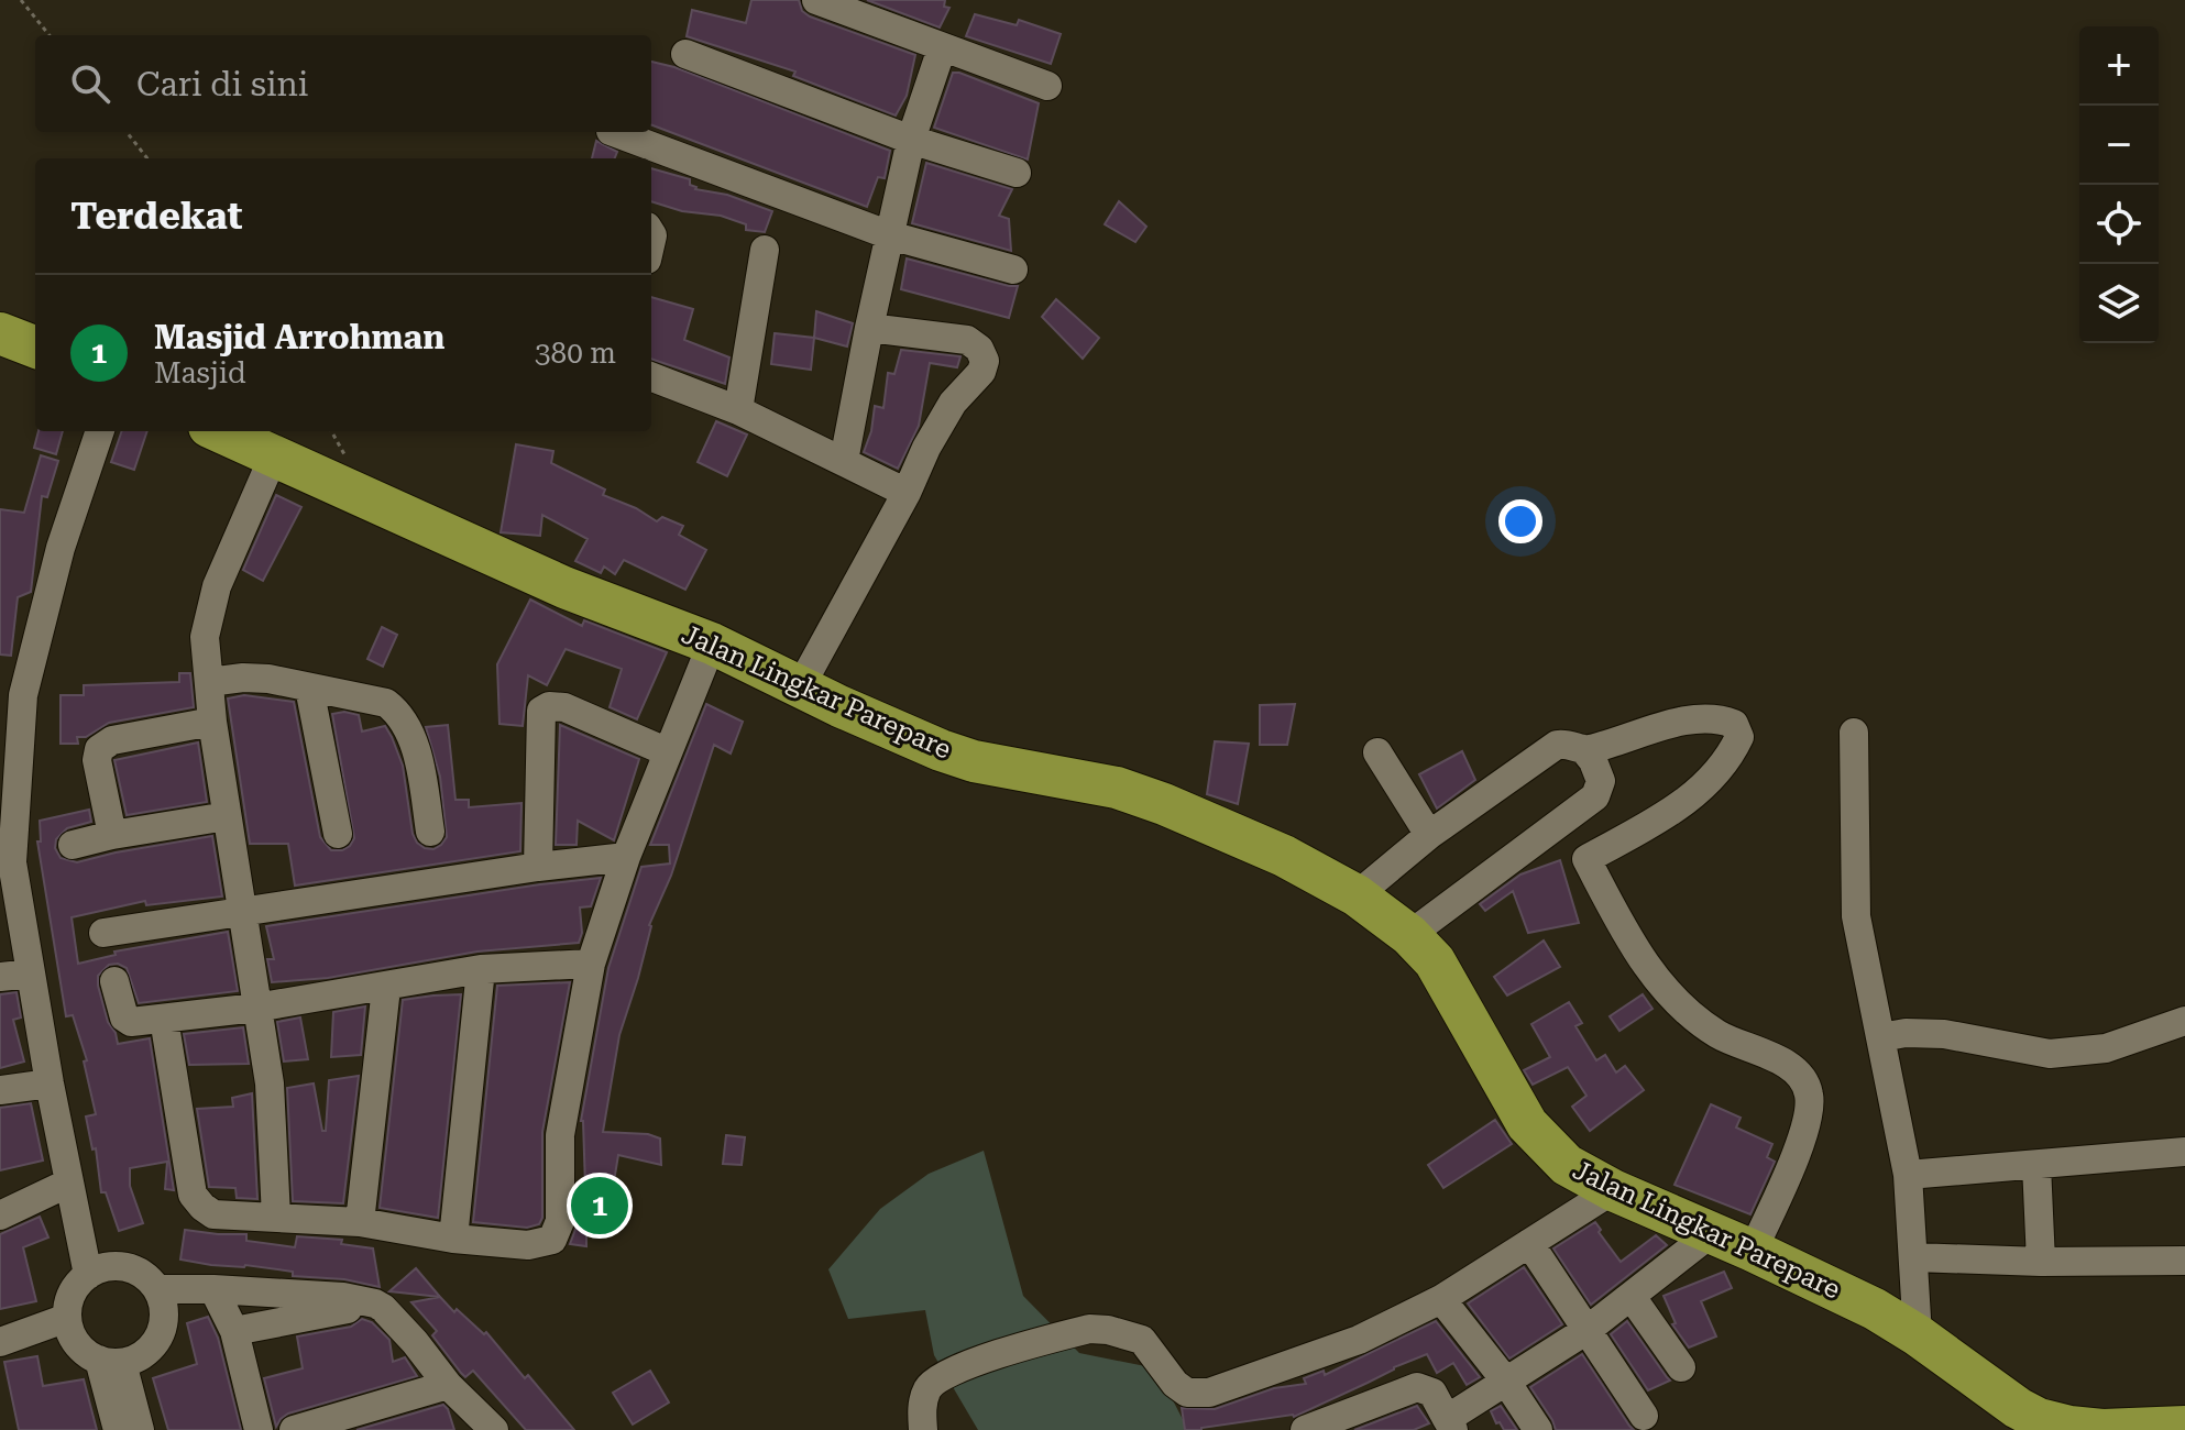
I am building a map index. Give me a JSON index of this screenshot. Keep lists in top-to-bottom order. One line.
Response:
{"streets":{"highway":["Jalan Lingkar Parepare"]},"page":{"map_buttons":["+","−"],"search":"Cari di sini","heading":"Terdekat","list":[{"mark":"1","name":"Masjid Arrohman","note":"Masjid","value":"380 m"}],"pins":"1"}}
